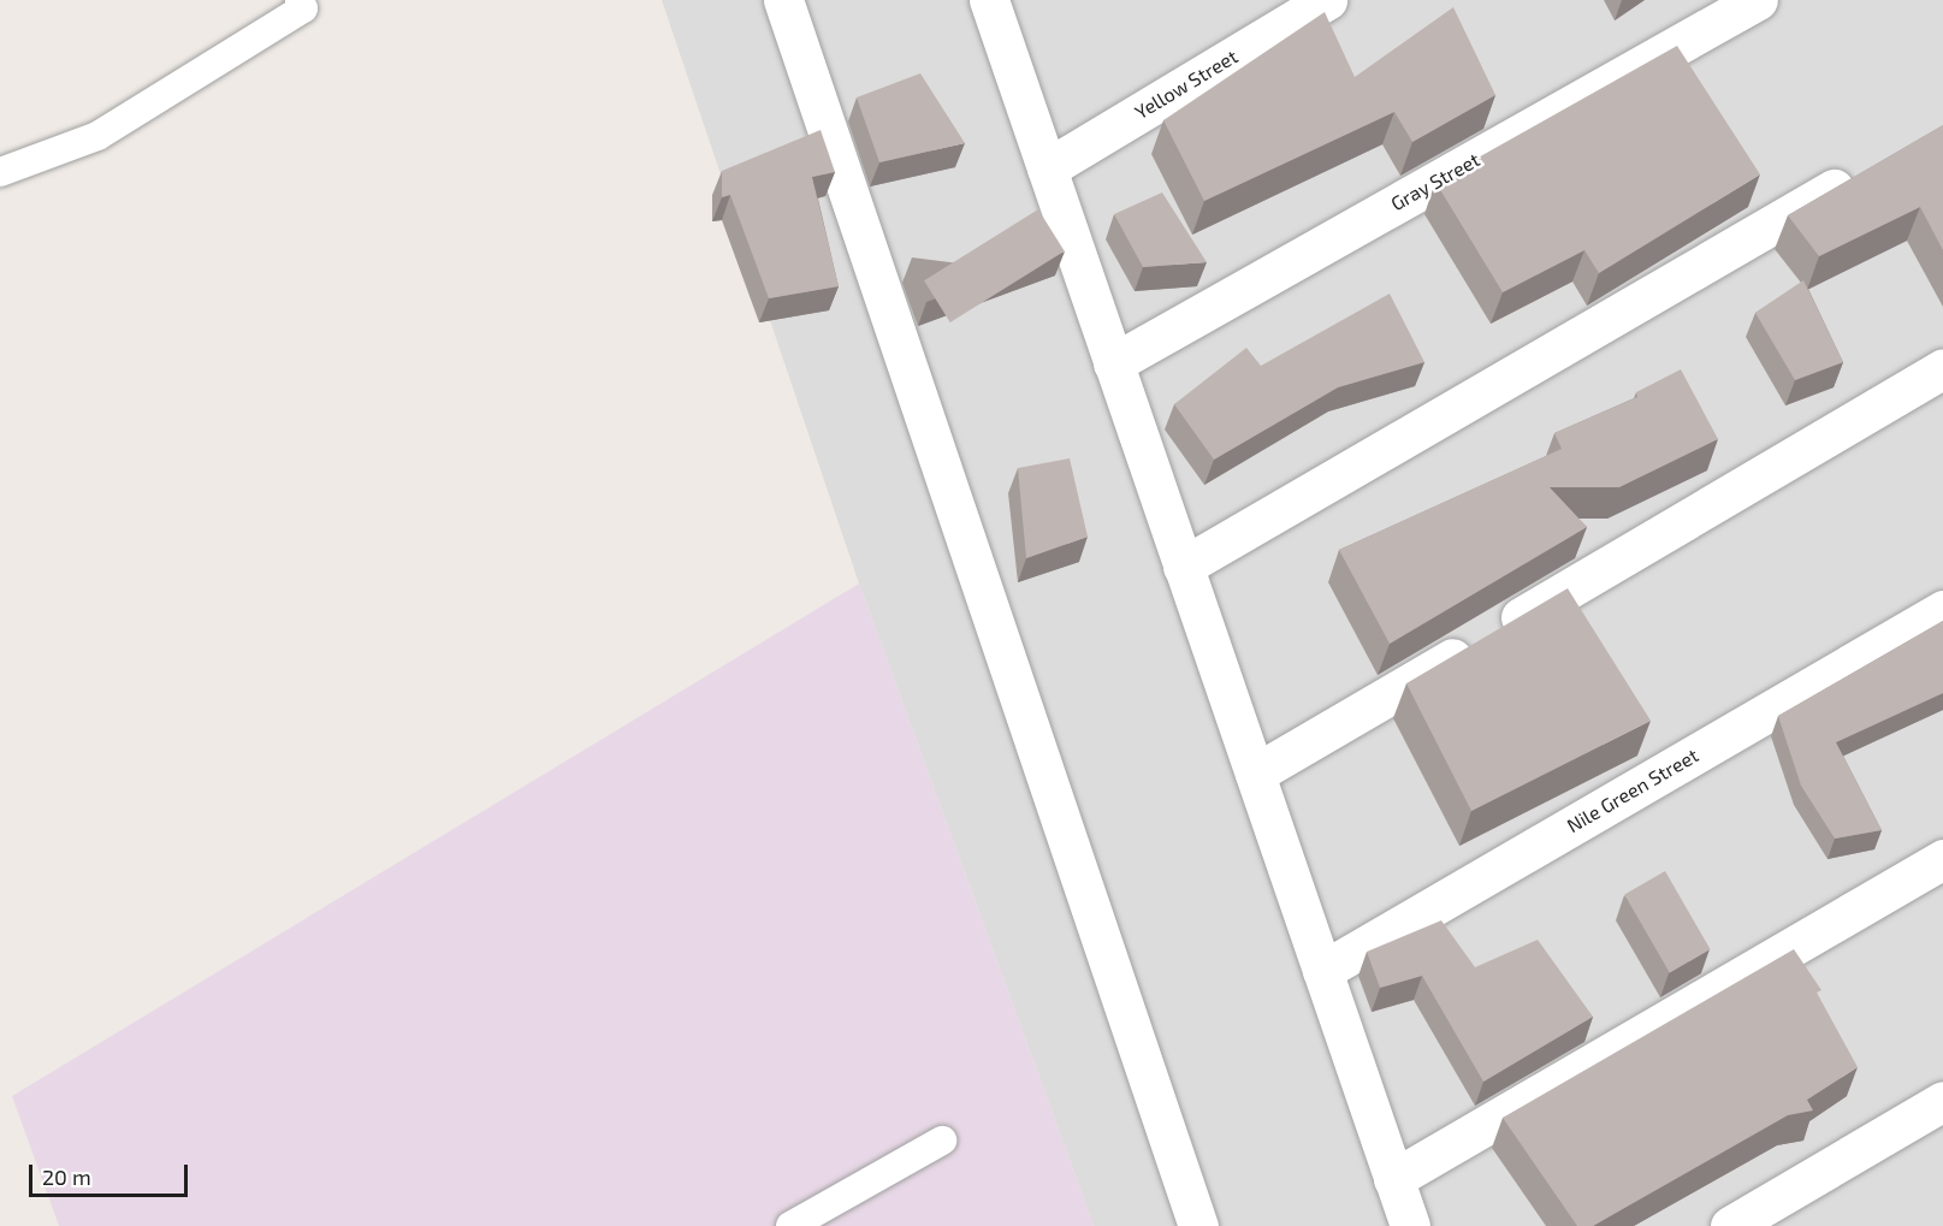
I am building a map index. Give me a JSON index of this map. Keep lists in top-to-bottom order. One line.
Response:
{"streets":{"street":["Yellow Street","Gray Street","Nile Green Street"]},"scale_bar":"20 m"}
